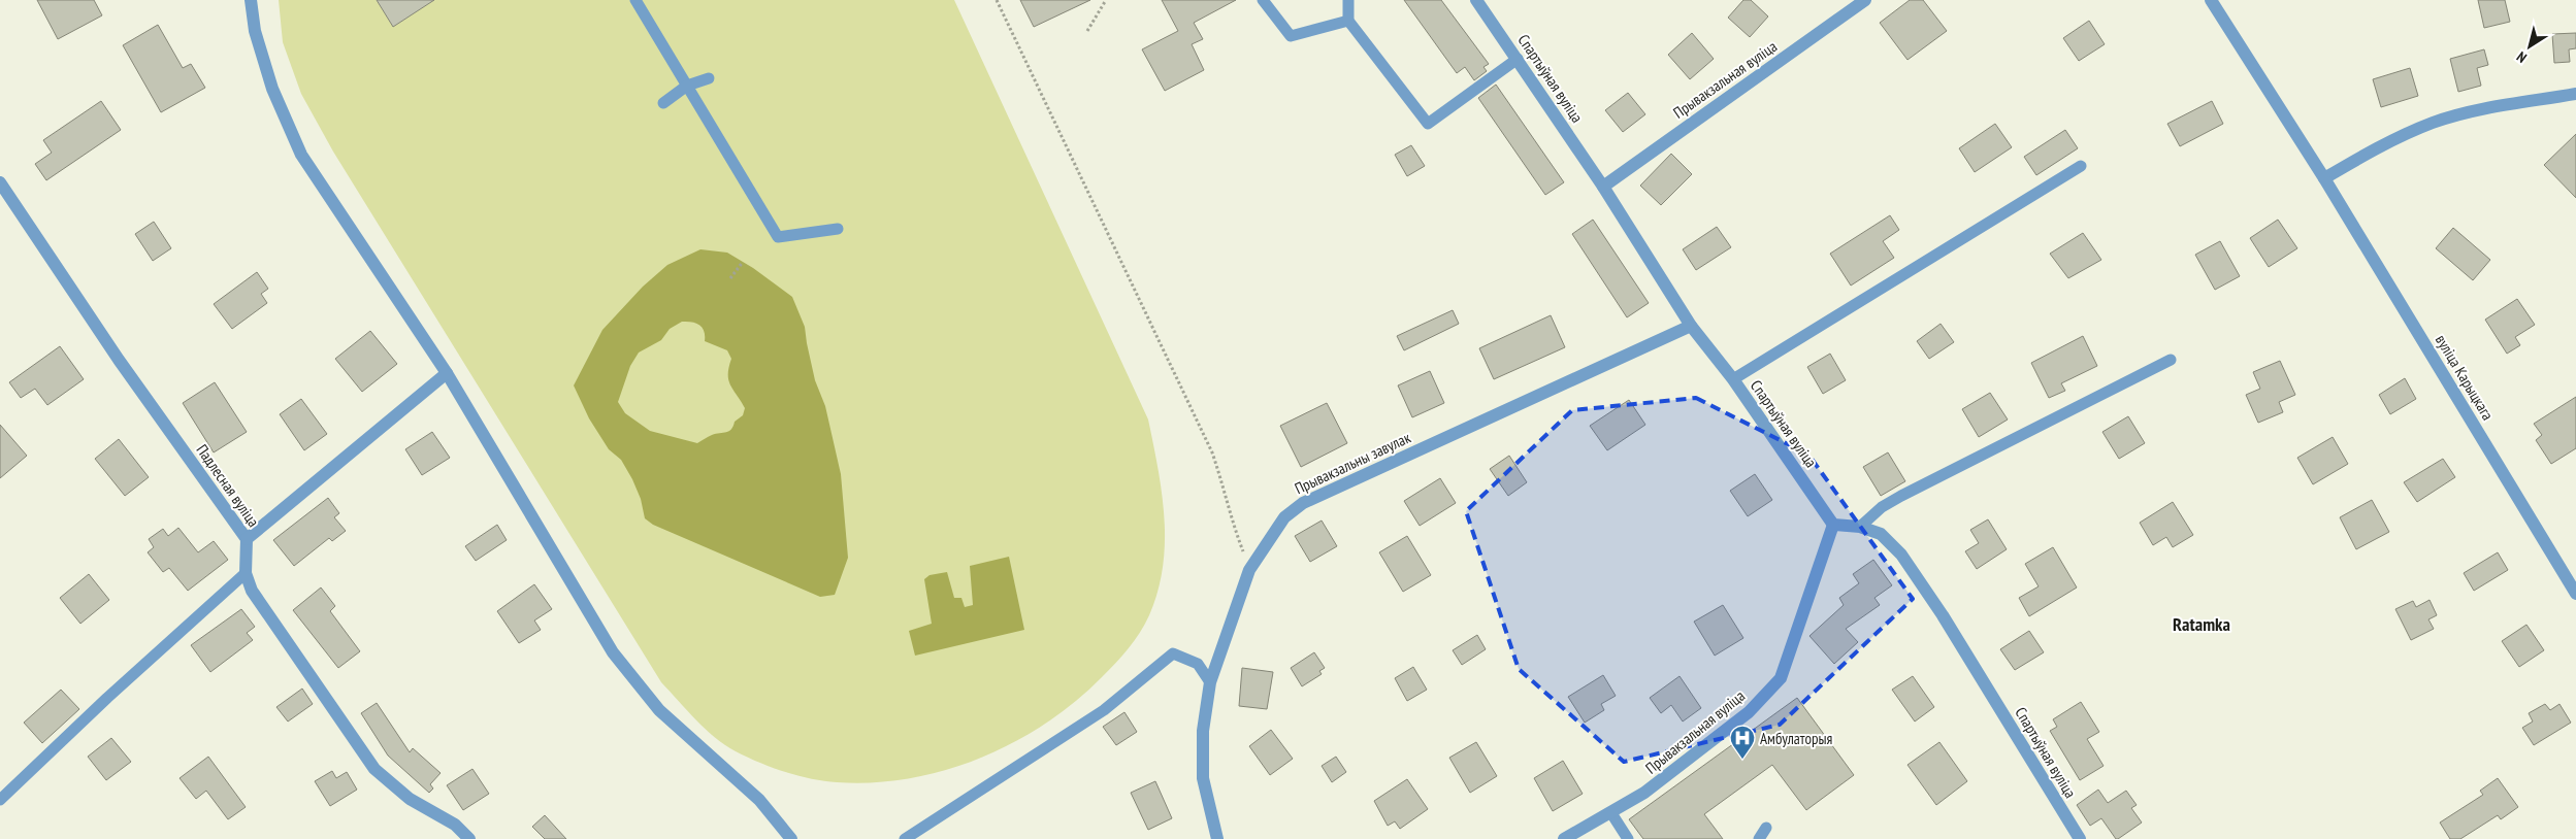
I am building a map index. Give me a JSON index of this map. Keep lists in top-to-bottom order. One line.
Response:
{"streets":{"street":["Спартыўная вуліца","Прывакзальная вуліца","вуліца Карыцкага","Прывакзальны завулак","Падлесная вуліца"]},"crossings":[["Спартыўная вуліца","Прывакзальная вуліца"],["Спартыўная вуліца","Прывакзальны завулак"]],"districts":["Ratamka"],"places":{"hospital":["Амбулаторыя"]},"north":"bottom left"}
